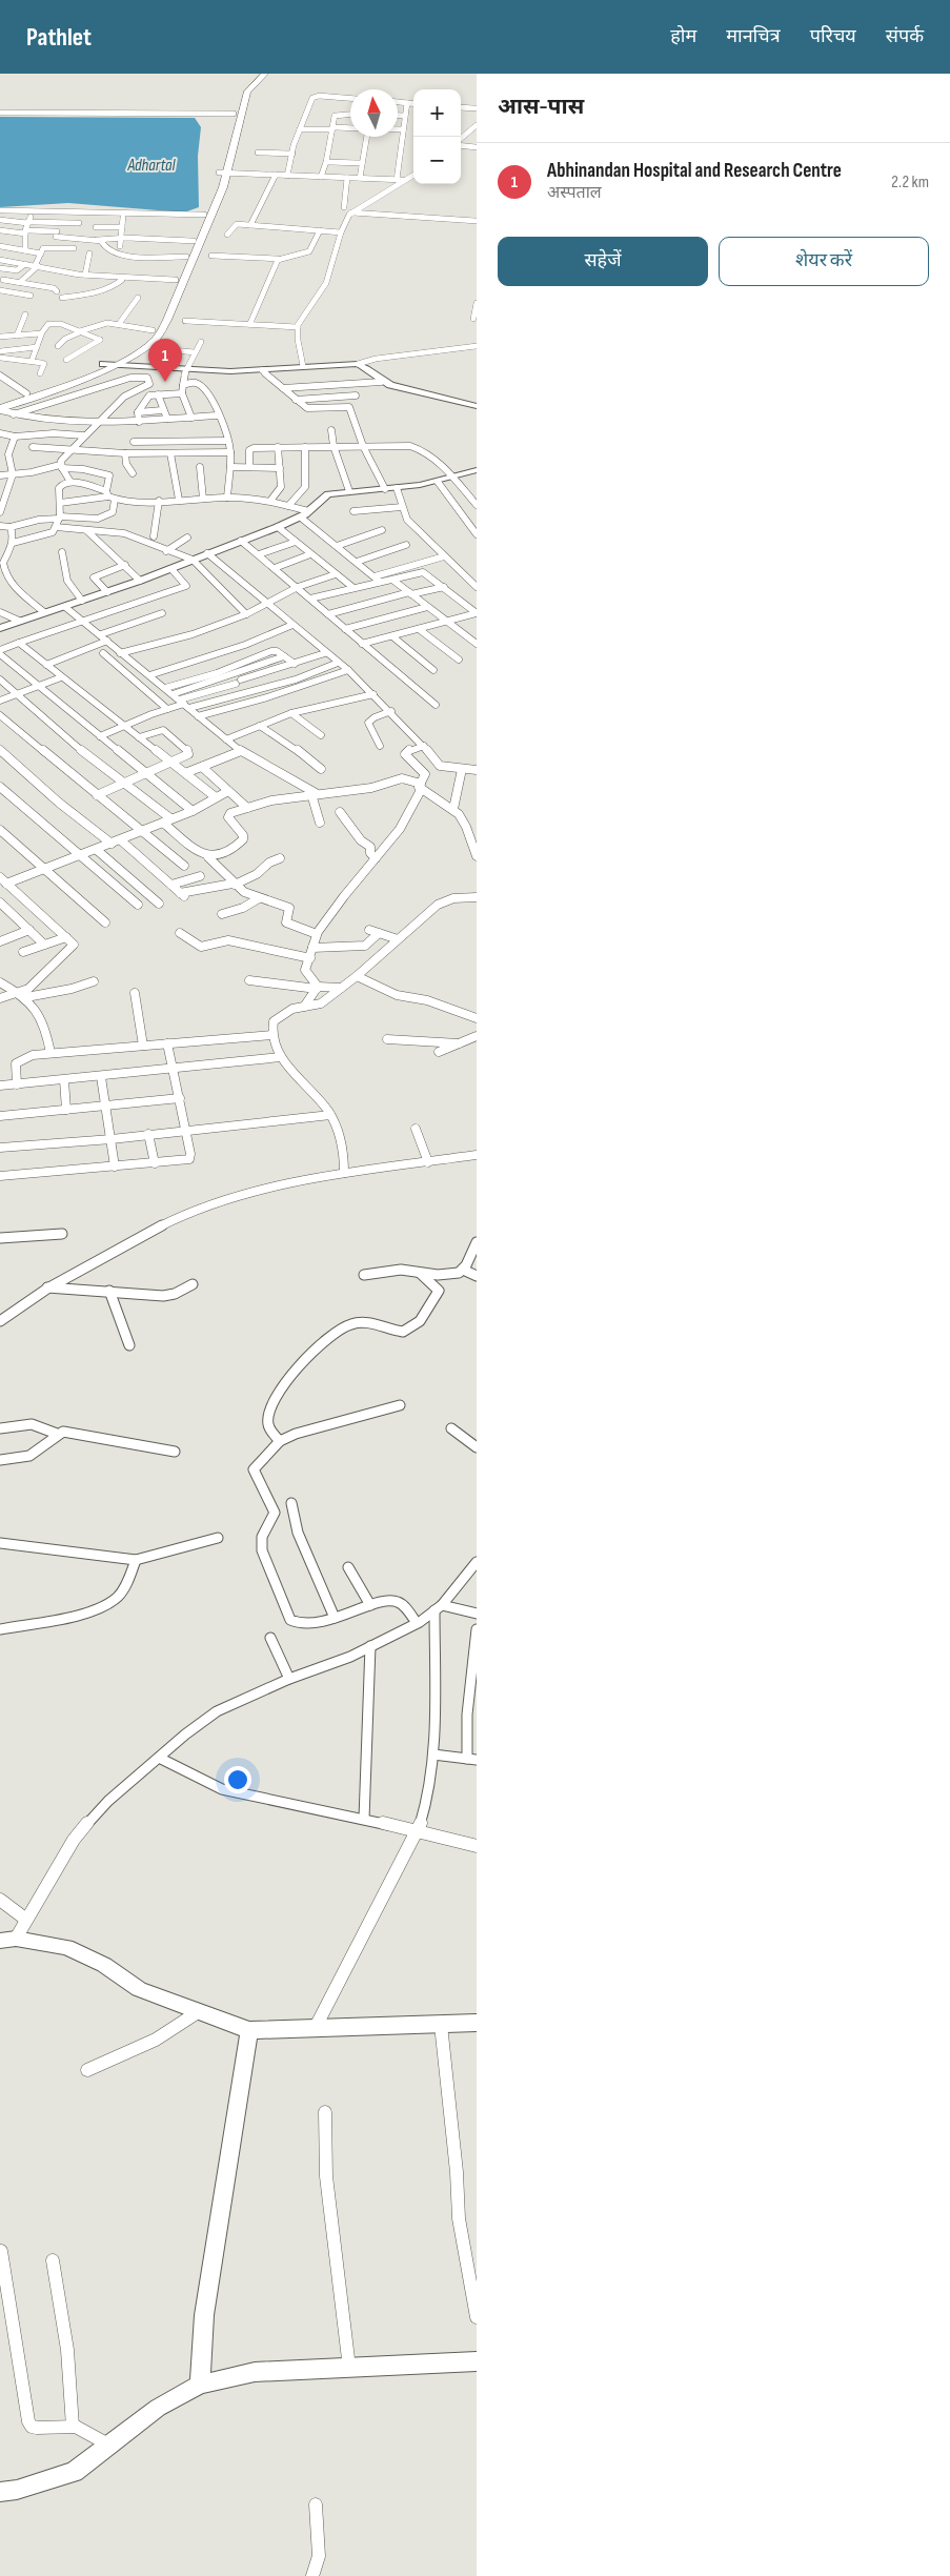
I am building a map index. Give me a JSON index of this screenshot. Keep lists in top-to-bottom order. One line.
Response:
{"water":["Adhartal"],"north":"top","page":{"header":"Pathlet","nav":["होम","मानचित्र","परिचय","संपर्क"],"heading":"आस-पास","map_buttons":["+","−"],"list":[{"mark":"1","name":"Abhinandan Hospital and Research Centre","note":"अस्पताल","value":"2.2 km"}],"buttons":["सहेजें","शेयर करें"],"pins":"1"}}
